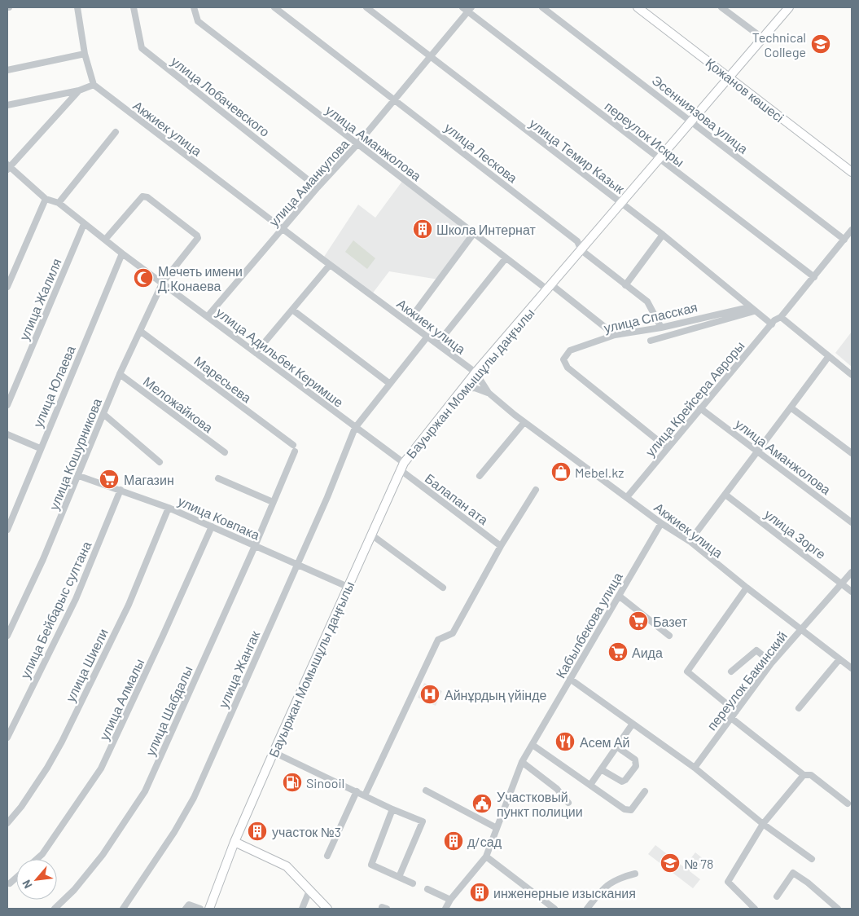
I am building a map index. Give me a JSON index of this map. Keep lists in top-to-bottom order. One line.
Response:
{"streets":{"main road":["Қожанов көшесі","Бауыржан Момышұлы даңғылы"],"street":["улица Лобачевского","Эсенниязова улица","Акжиек улица","переулок Искры","улица Аманжолова","улица Лескова","улица Темир Казык","улица Аманкулова","улица Жалиля","улица Спасская","улица Адильбек Керимше","Маресьева","улица Юлаева","улица Крейсера Авроры","Меложайкова","улица Кошурникова","Балапан ата","улица Ковпака","улица Зорге","улица Бейбарыс султана","Кабылбекова улица","улица Шиели","улица Жангак","переулок Бакинский","улица Алмалы","улица Шабдалы"]},"crossings":[["Қожанов көшесі","Бауыржан Момышұлы даңғылы"],["улица Лобачевского","улица Аманкулова"],["Эсенниязова улица","Бауыржан Момышұлы даңғылы"],["Эсенниязова улица","улица Крейсера Авроры"],["Акжиек улица","улица Аманкулова"],["Акжиек улица","Бауыржан Момышұлы даңғылы"],["Акжиек улица","улица Крейсера Авроры"],["Акжиек улица","Кабылбекова улица"],["Акжиек улица","улица Жангак"],["Акжиек улица","переулок Бакинский"],["переулок Искры","улица Аманкулова"],["переулок Искры","Бауыржан Момышұлы даңғылы"],["переулок Искры","улица Крейсера Авроры"],["улица Аманжолова","улица Аманкулова"],["улица Аманжолова","улица Спасская"],["улица Аманжолова","Бауыржан Момышұлы даңғылы"],["улица Аманжолова","улица Крейсера Авроры"],["улица Лескова","улица Аманкулова"],["улица Лескова","улица Спасская"],["улица Лескова","Бауыржан Момышұлы даңғылы"],["улица Темир Казык","улица Аманкулова"],["улица Темир Казык","улица Спасская"],["улица Темир Казык","Бауыржан Момышұлы даңғылы"],["улица Темир Казык","улица Крейсера Авроры"],["улица Аманкулова","улица Адильбек Керимше"],["улица Жалиля","улица Адильбек Керимше"],["улица Спасская","улица Крейсера Авроры"],["улица Адильбек Керимше","Бауыржан Момышұлы даңғылы"],["улица Адильбек Керимше","улица Юлаева"],["улица Адильбек Керимше","улица Кошурникова"],["улица Адильбек Керимше","Балапан ата"],["улица Адильбек Керимше","улица Жангак"],["Маресьева","улица Кошурникова"],["Маресьева","улица Шабдалы"],["Бауыржан Момышұлы даңғылы","Балапан ата"],["Бауыржан Момышұлы даңғылы","улица Ковпака"],["Меложайкова","улица Кошурникова"],["улица Кошурникова","улица Ковпака"],["улица Ковпака","улица Бейбарыс султана"],["улица Ковпака","улица Шиели"],["улица Ковпака","улица Жангак"],["улица Ковпака","улица Алмалы"],["улица Ковпака","улица Шабдалы"],["улица Зорге","переулок Бакинский"]],"places":{"school or university":["Technical College","№ 78"],"building":["Школа Интернат","участок №3","д/сад","инженерные изыскания"],"mosque":["Мечеть имени Д.Конаева"],"shop":["Mebel.kz"],"supermarket":["Магазин","Базет","Аида"],"hospital":["Айнұрдың үйінде"],"restaurant":["Асем Ай"],"fuel station":["Sinooil"],"public building":["Участковый пункт полиции"]},"north":"bottom left"}
